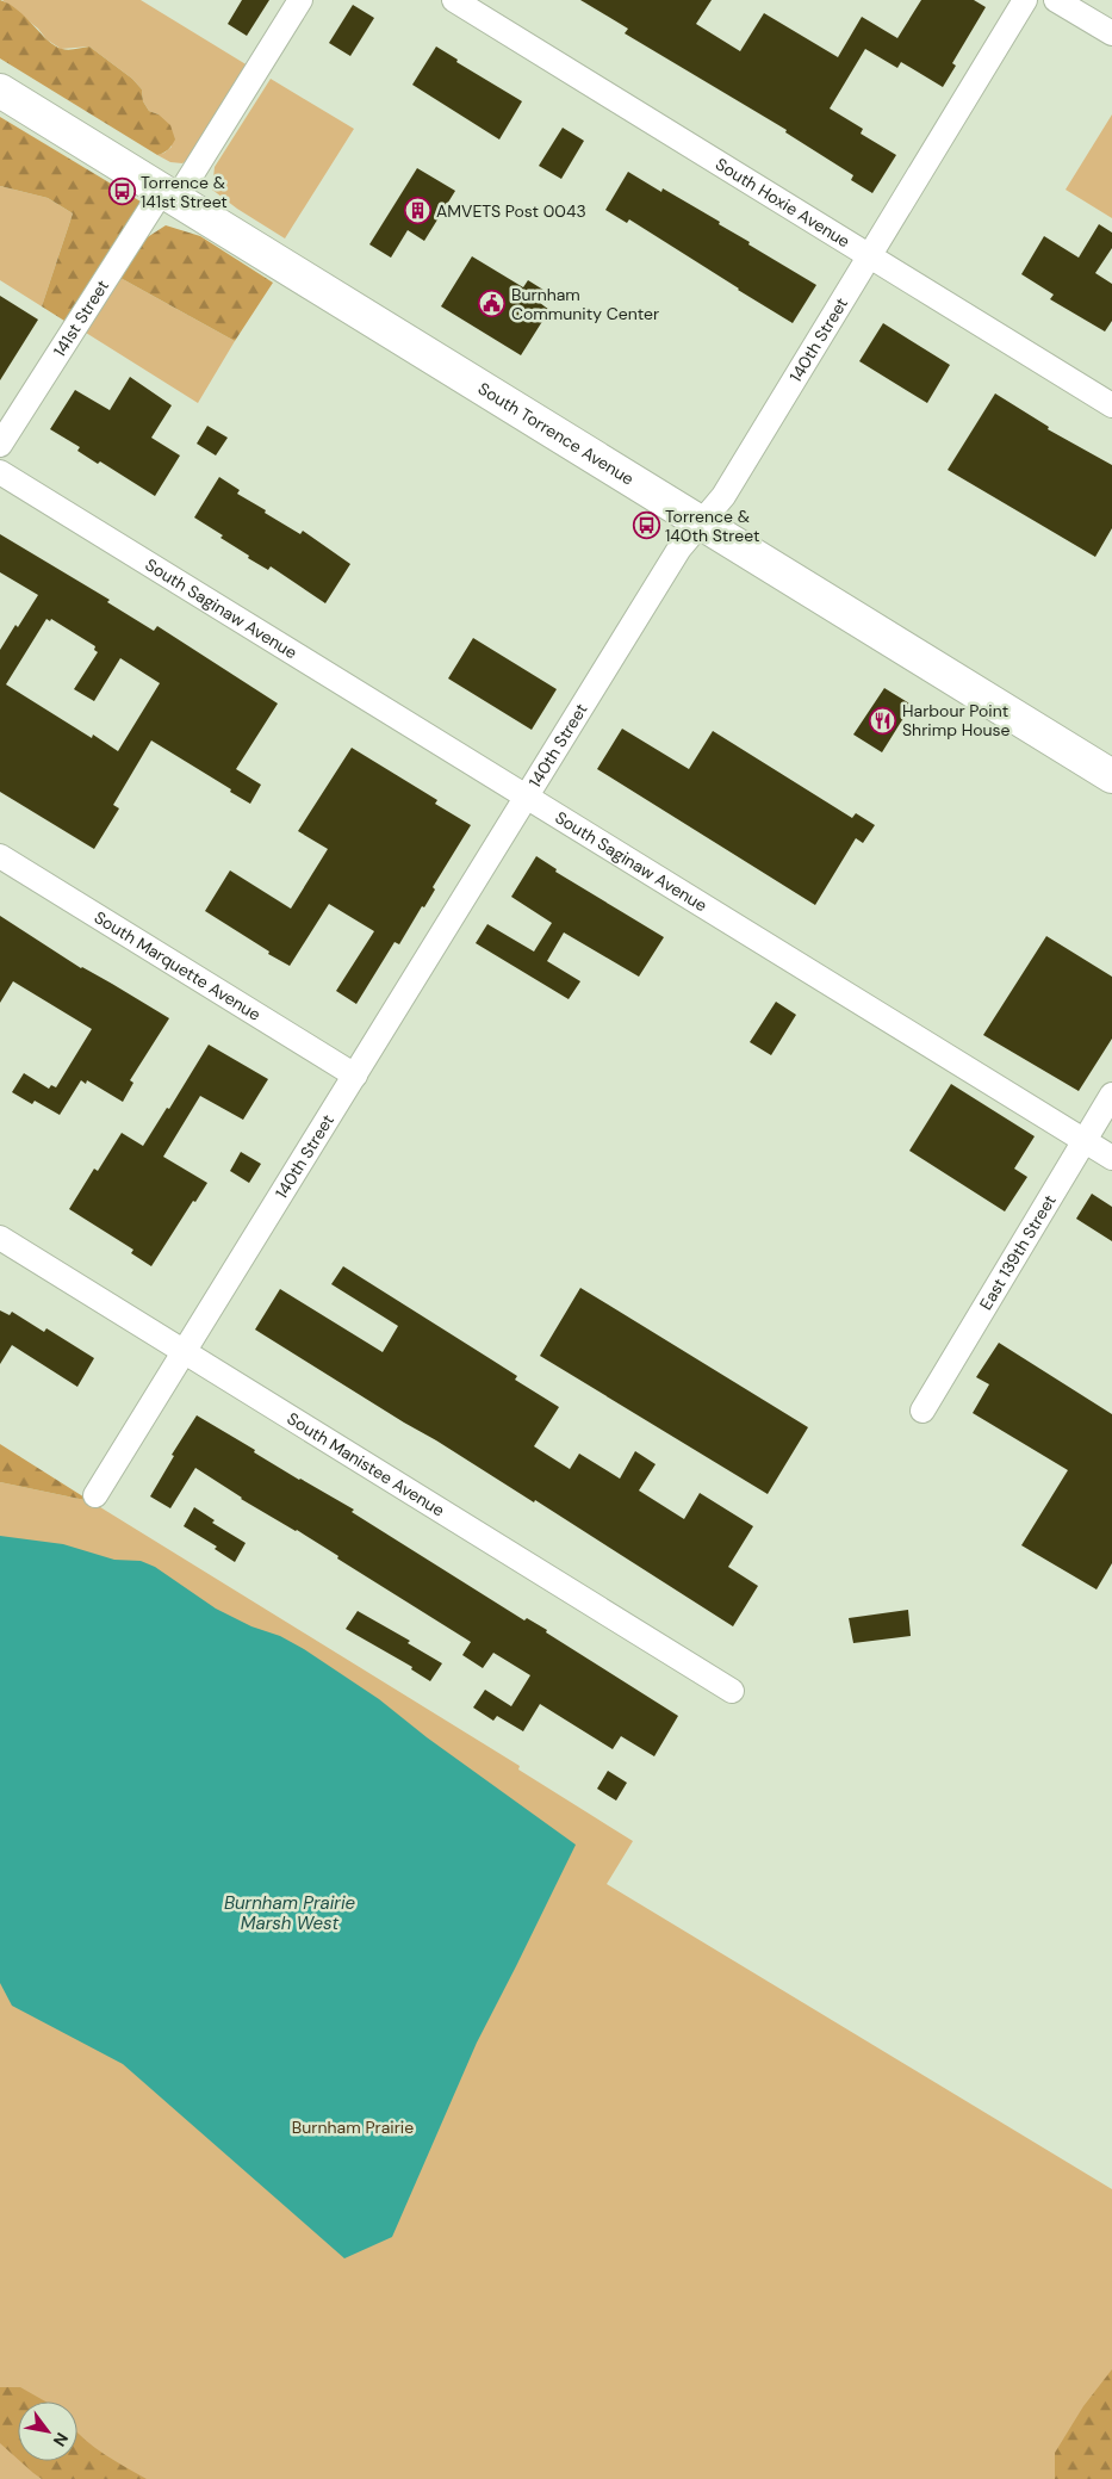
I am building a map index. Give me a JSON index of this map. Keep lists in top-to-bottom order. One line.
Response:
{"streets":{"main road":["South Torrence Avenue"],"street":["South Hoxie Avenue","141st Street","140th Street","South Saginaw Avenue","South Marquette Avenue","East 139th Street","South Manistee Avenue"]},"crossings":[["South Hoxie Avenue","140th Street"],["141st Street","South Torrence Avenue"],["140th Street","South Torrence Avenue"],["140th Street","South Saginaw Avenue"],["140th Street","South Marquette Avenue"],["140th Street","South Manistee Avenue"],["South Saginaw Avenue","East 139th Street"]],"water":["Burnham Prairie Marsh West"],"parks":["Burnham Prairie"],"places":{"bus stop":["Torrence & 141st Street","Torrence & 140th Street"],"building":["AMVETS Post 0043"],"public building":["Burnham Community Center"],"restaurant":["Harbour Point Shrimp House"]},"north":"bottom right"}
